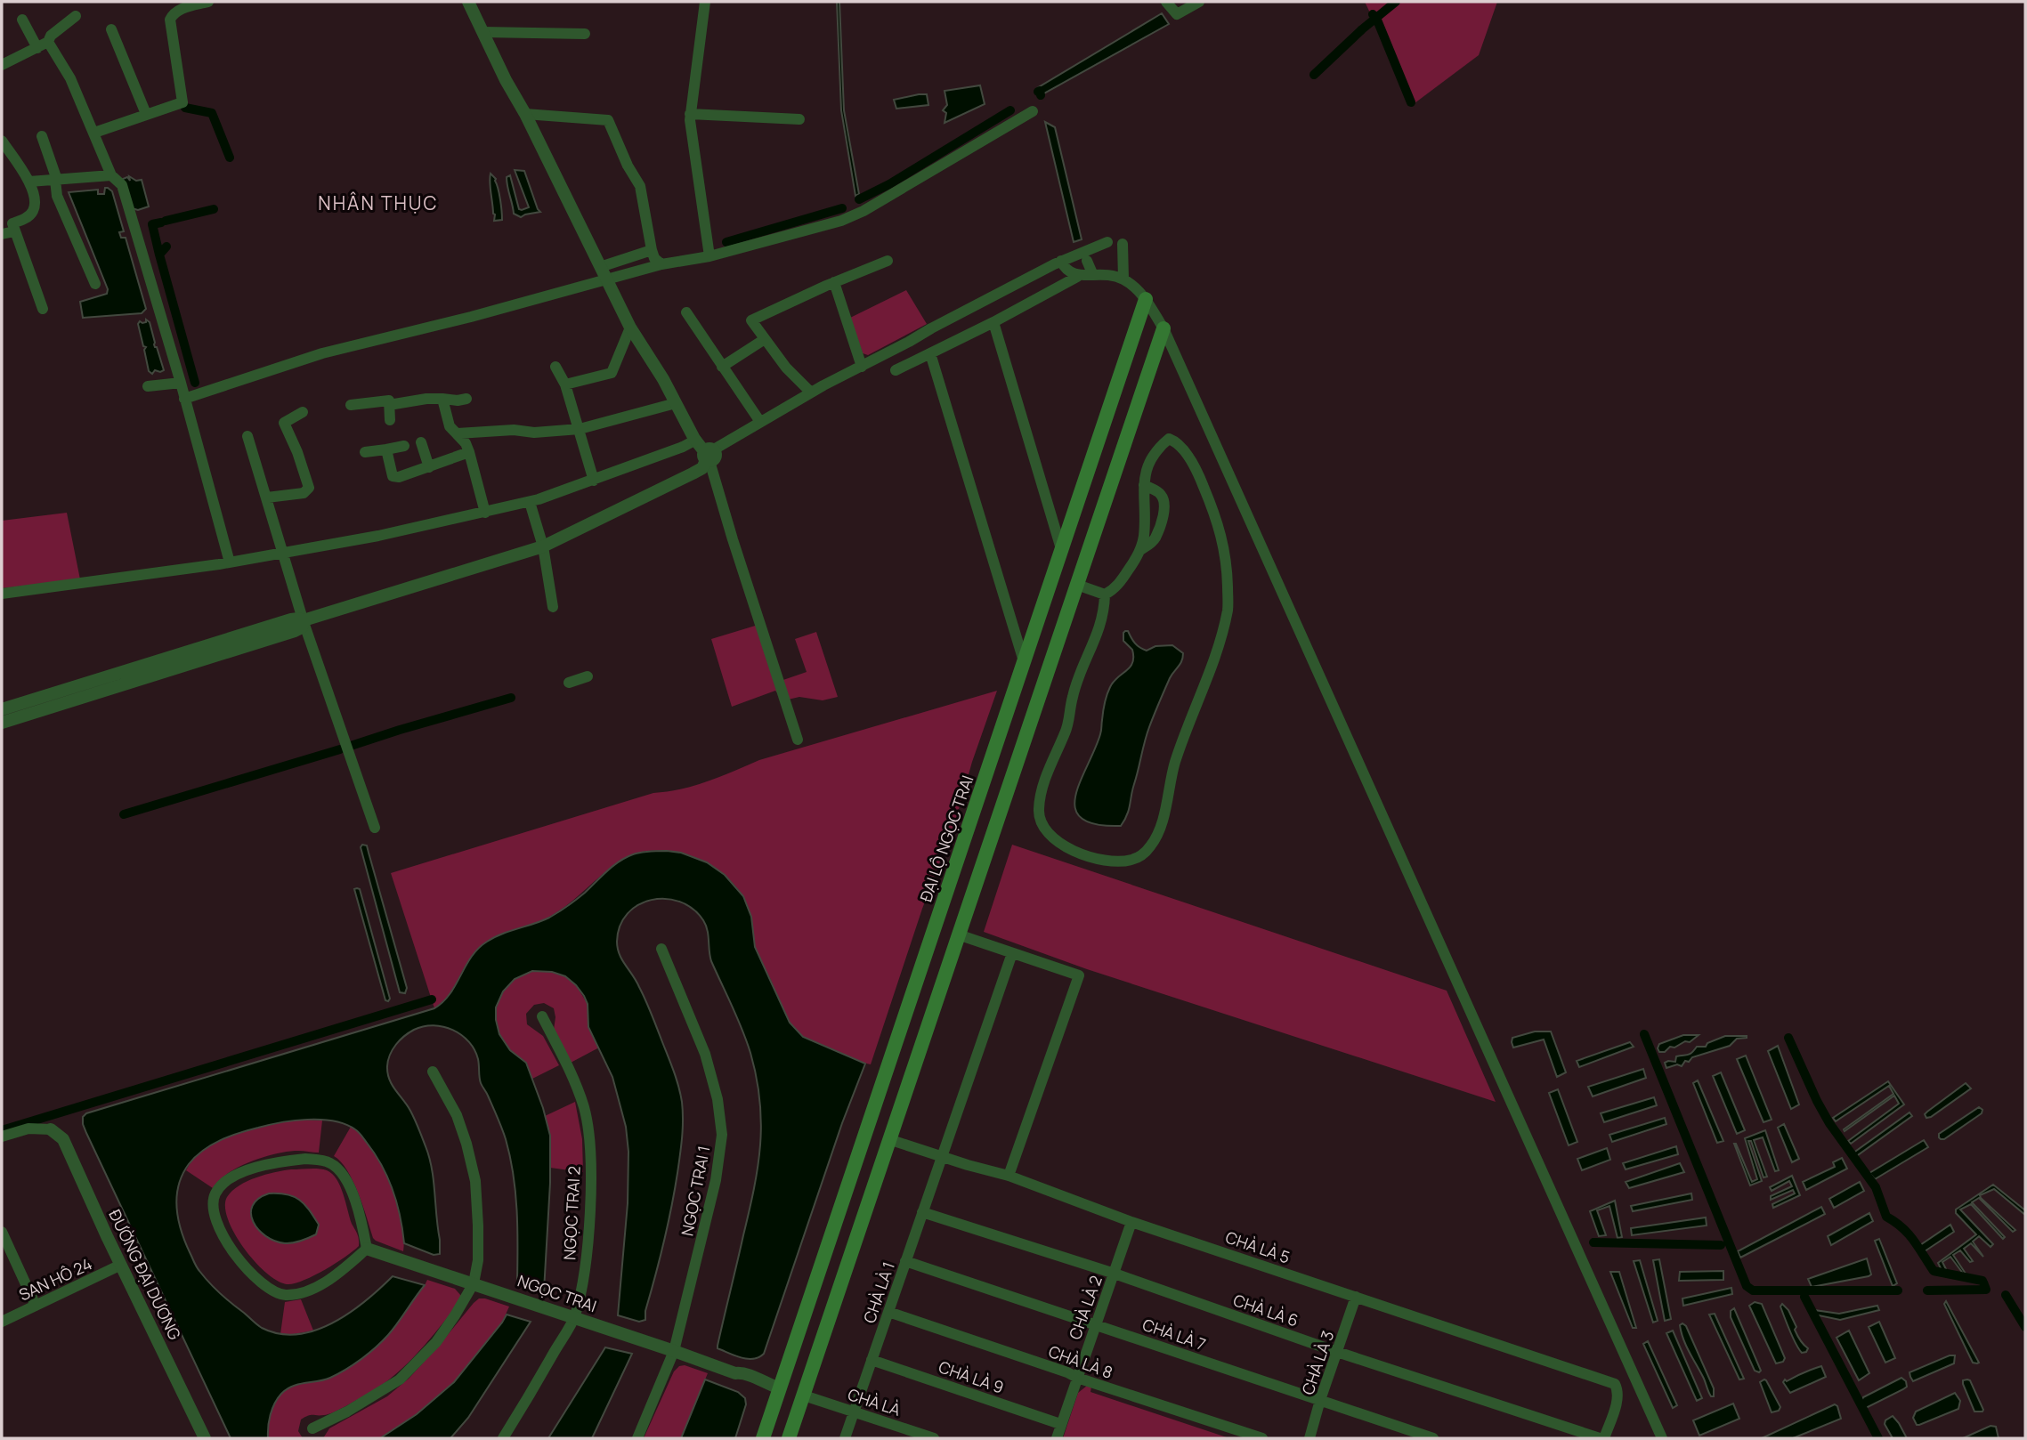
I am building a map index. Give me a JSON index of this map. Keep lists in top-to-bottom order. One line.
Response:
{"streets":{"main road":["ĐẠI LỘ NGỌC TRAI"],"street":["NGỌC TRAI 1","NGỌC TRAI 2","CHÀ LÀ 5","ĐƯỜNG ĐẠI DƯƠNG","SAN HÔ 24","CHÀ LÀ 1","NGỌC TRAI","CHÀ LÀ 2","CHÀ LÀ 6","CHÀ LÀ 7","CHÀ LÀ 8","CHÀ LÀ 3","CHÀ LÀ 9","CHÀ LÀ"]},"crossings":[["ĐẠI LỘ NGỌC TRAI","NGỌC TRAI"],["NGỌC TRAI 1","NGỌC TRAI"],["NGỌC TRAI 2","NGỌC TRAI"],["CHÀ LÀ 5","CHÀ LÀ 1"],["CHÀ LÀ 5","CHÀ LÀ 2"],["CHÀ LÀ 5","CHÀ LÀ 6"],["CHÀ LÀ 5","CHÀ LÀ 3"],["ĐƯỜNG ĐẠI DƯƠNG","SAN HÔ 24"],["CHÀ LÀ 1","CHÀ LÀ 6"],["CHÀ LÀ 1","CHÀ LÀ 7"],["CHÀ LÀ 1","CHÀ LÀ 8"],["CHÀ LÀ 1","CHÀ LÀ 9"],["CHÀ LÀ 1","CHÀ LÀ"],["CHÀ LÀ 2","CHÀ LÀ 6"],["CHÀ LÀ 2","CHÀ LÀ 7"],["CHÀ LÀ 2","CHÀ LÀ 8"],["CHÀ LÀ 2","CHÀ LÀ 9"],["CHÀ LÀ 6","CHÀ LÀ 3"],["CHÀ LÀ 7","CHÀ LÀ 3"]],"districts":["NHÂN THỤC"]}
